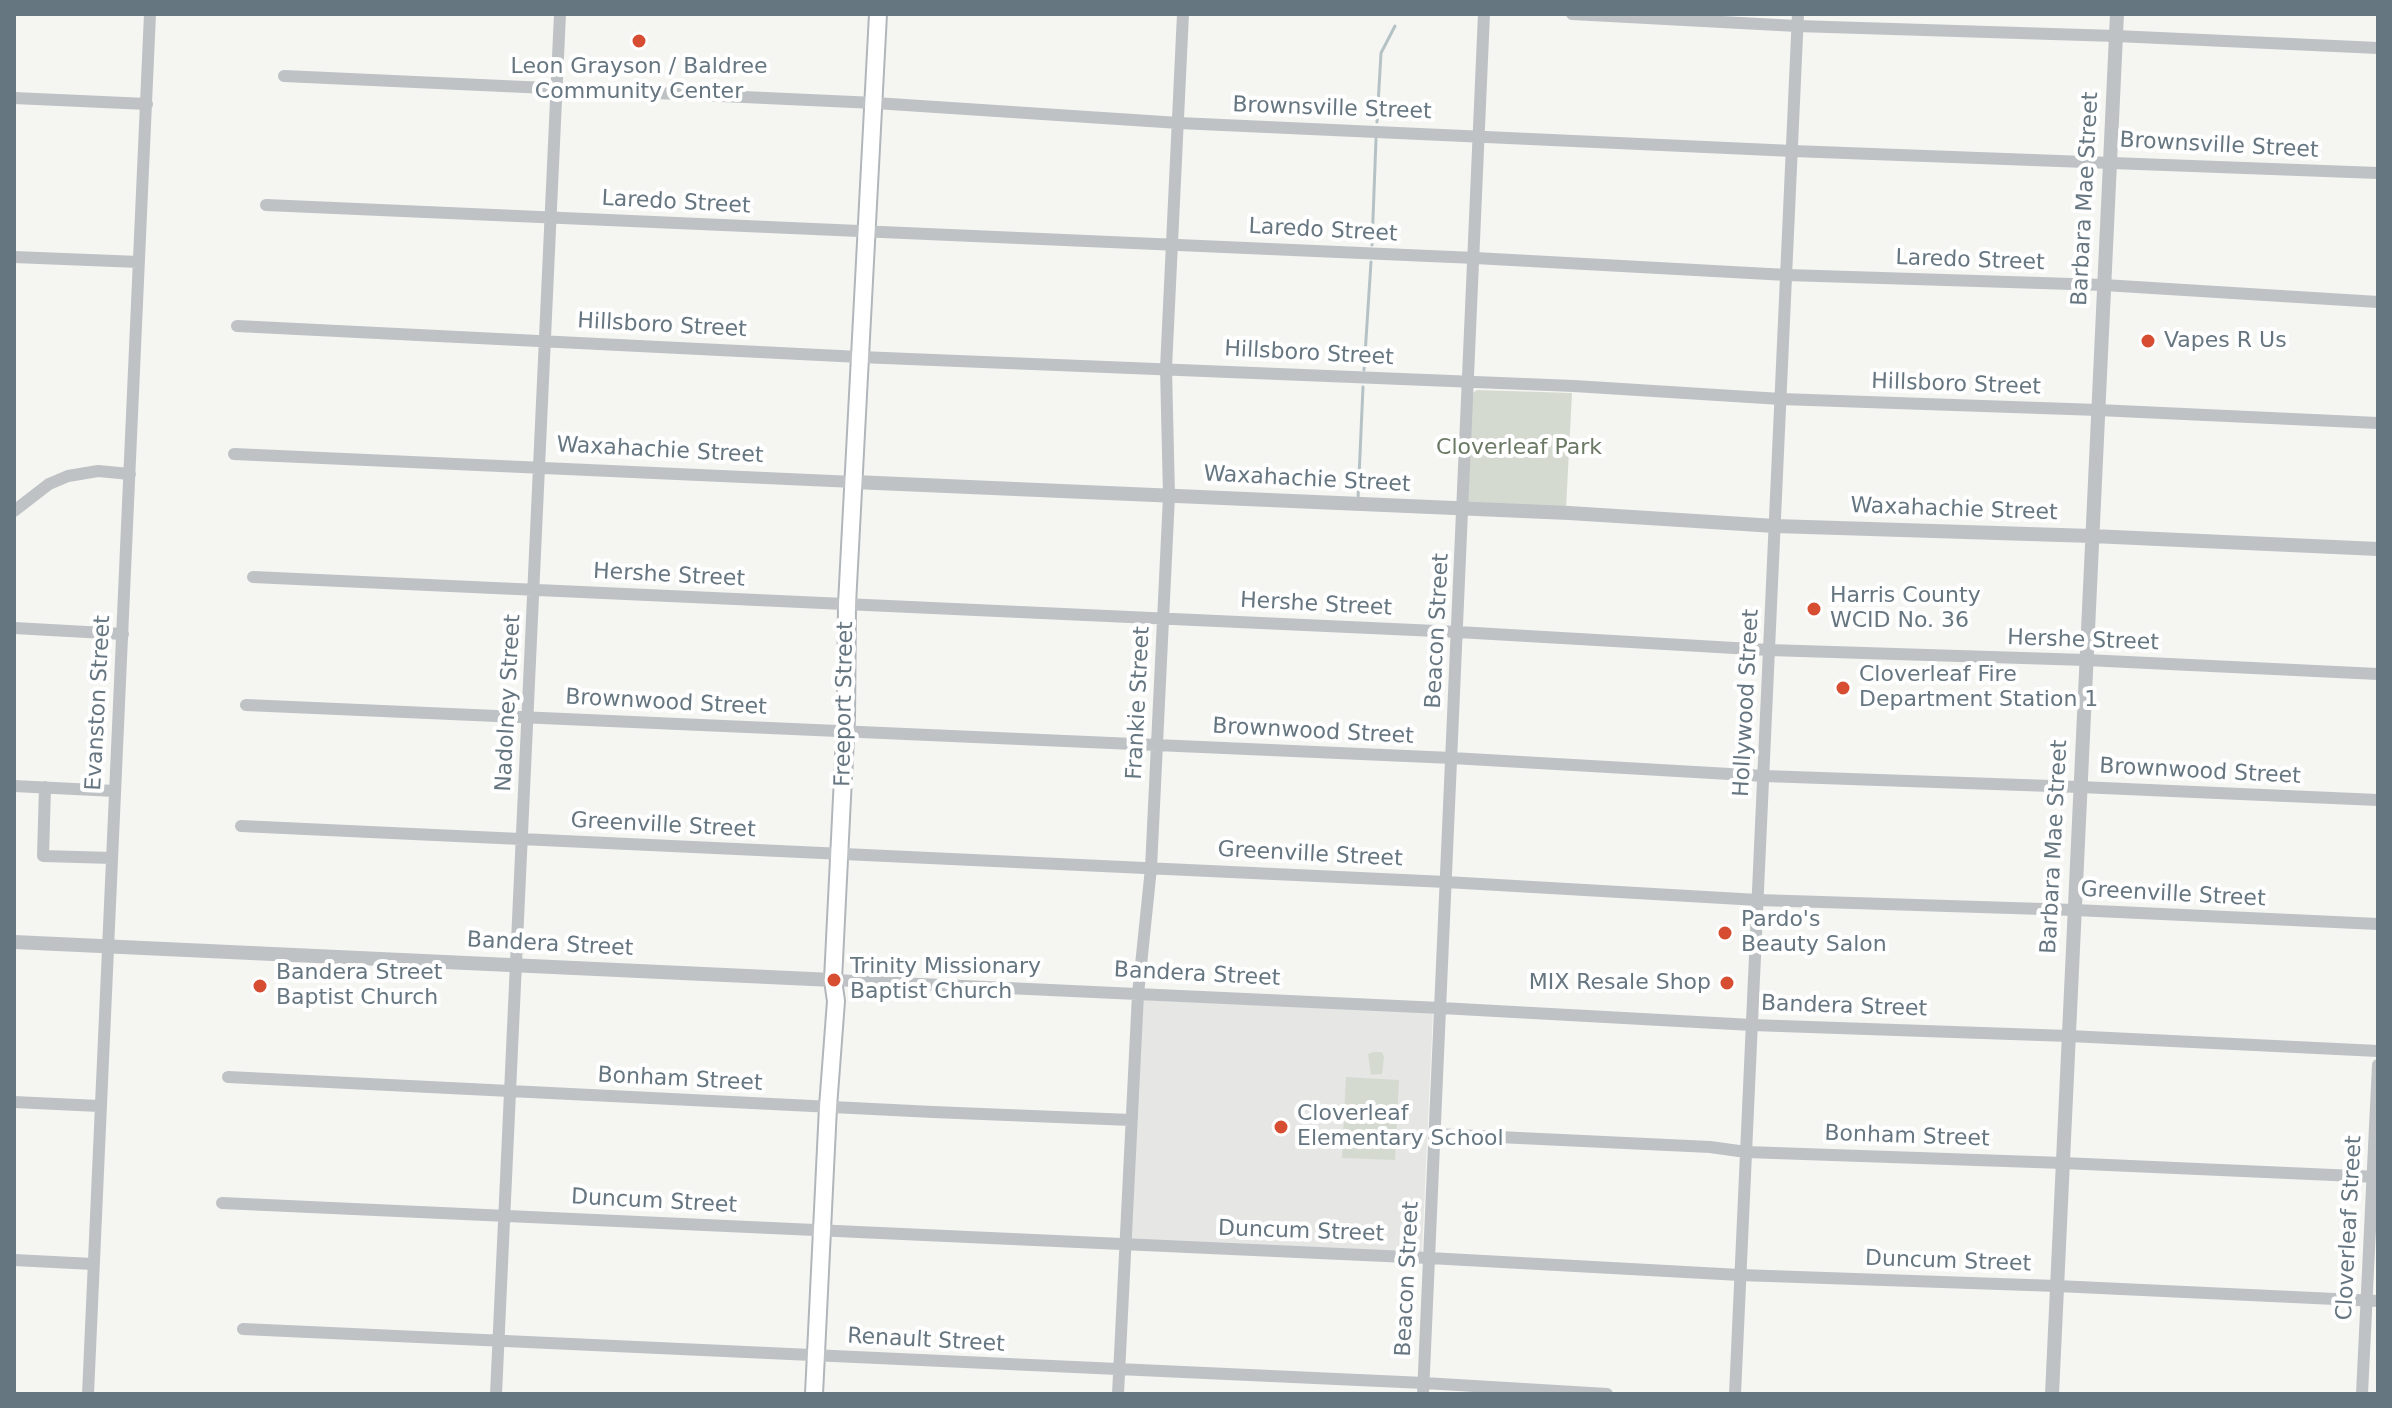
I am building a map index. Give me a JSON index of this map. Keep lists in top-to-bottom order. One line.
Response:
{"streets":{"main road":["Freeport Street"],"street":["Brownsville Street","Barbara Mae Street","Laredo Street","Hillsboro Street","Waxahachie Street","Hershe Street","Beacon Street","Evanston Street","Nadolney Street","Brownwood Street","Frankie Street","Hollywood Street","Greenville Street","Bandera Street","Bonham Street","Duncum Street","Cloverleaf Street","Renault Street"]},"crossings":[["Brownsville Street","Barbara Mae Street"],["Brownsville Street","Beacon Street"],["Brownsville Street","Nadolney Street"],["Brownsville Street","Frankie Street"],["Brownsville Street","Hollywood Street"],["Brownsville Street","Freeport Street"],["Barbara Mae Street","Laredo Street"],["Barbara Mae Street","Hillsboro Street"],["Barbara Mae Street","Waxahachie Street"],["Barbara Mae Street","Hershe Street"],["Barbara Mae Street","Brownwood Street"],["Barbara Mae Street","Greenville Street"],["Barbara Mae Street","Bandera Street"],["Barbara Mae Street","Bonham Street"],["Barbara Mae Street","Duncum Street"],["Laredo Street","Beacon Street"],["Laredo Street","Nadolney Street"],["Laredo Street","Frankie Street"],["Laredo Street","Hollywood Street"],["Laredo Street","Freeport Street"],["Hillsboro Street","Beacon Street"],["Hillsboro Street","Nadolney Street"],["Hillsboro Street","Frankie Street"],["Hillsboro Street","Hollywood Street"],["Hillsboro Street","Freeport Street"],["Waxahachie Street","Beacon Street"],["Waxahachie Street","Nadolney Street"],["Waxahachie Street","Frankie Street"],["Waxahachie Street","Hollywood Street"],["Waxahachie Street","Freeport Street"],["Hershe Street","Beacon Street"],["Hershe Street","Nadolney Street"],["Hershe Street","Frankie Street"],["Hershe Street","Hollywood Street"],["Hershe Street","Freeport Street"],["Beacon Street","Brownwood Street"],["Beacon Street","Greenville Street"],["Beacon Street","Bandera Street"],["Beacon Street","Bonham Street"],["Beacon Street","Duncum Street"],["Beacon Street","Renault Street"],["Evanston Street","Bandera Street"],["Nadolney Street","Brownwood Street"],["Nadolney Street","Greenville Street"],["Nadolney Street","Bandera Street"],["Nadolney Street","Bonham Street"],["Nadolney Street","Duncum Street"],["Nadolney Street","Renault Street"],["Brownwood Street","Frankie Street"],["Brownwood Street","Hollywood Street"],["Brownwood Street","Freeport Street"],["Frankie Street","Greenville Street"],["Frankie Street","Bandera Street"],["Frankie Street","Bonham Street"],["Frankie Street","Duncum Street"],["Frankie Street","Renault Street"],["Hollywood Street","Greenville Street"],["Hollywood Street","Bandera Street"],["Hollywood Street","Bonham Street"],["Hollywood Street","Duncum Street"],["Freeport Street","Greenville Street"],["Freeport Street","Bandera Street"],["Freeport Street","Bonham Street"],["Freeport Street","Duncum Street"],["Freeport Street","Renault Street"],["Bonham Street","Cloverleaf Street"],["Duncum Street","Cloverleaf Street"]],"parks":["Cloverleaf Park"],"places":["Leon Grayson / Baldree Community Center","Vapes R Us","Harris County WCID No. 36","Cloverleaf Fire Department Station 1","Pardo's Beauty Salon","Trinity Missionary Baptist Church","MIX Resale Shop","Bandera Street Baptist Church","Cloverleaf Elementary School"]}
